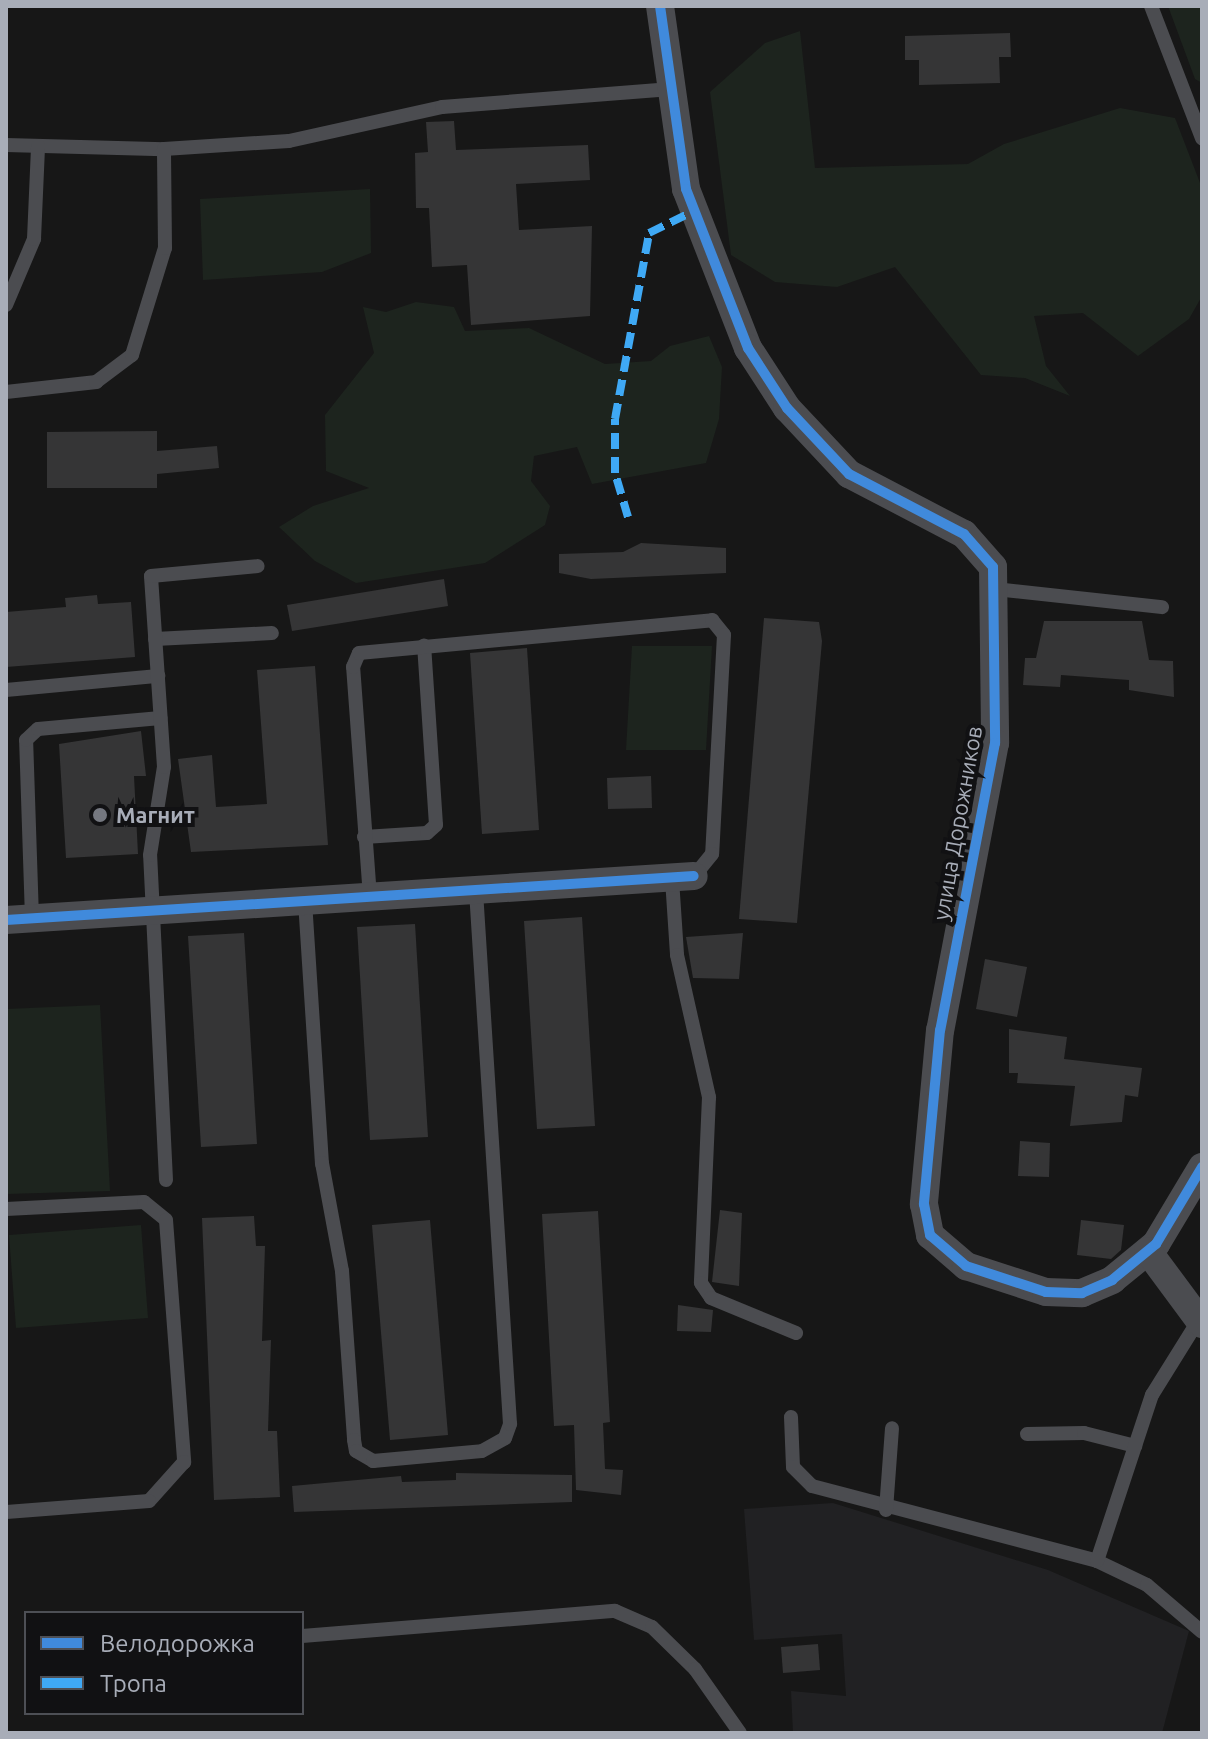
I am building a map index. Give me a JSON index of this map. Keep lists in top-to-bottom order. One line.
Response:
{"streets":{"street":["улица Дорожников"]},"places":["Магнит"],"legend":["Велодорожка","Тропа"]}
